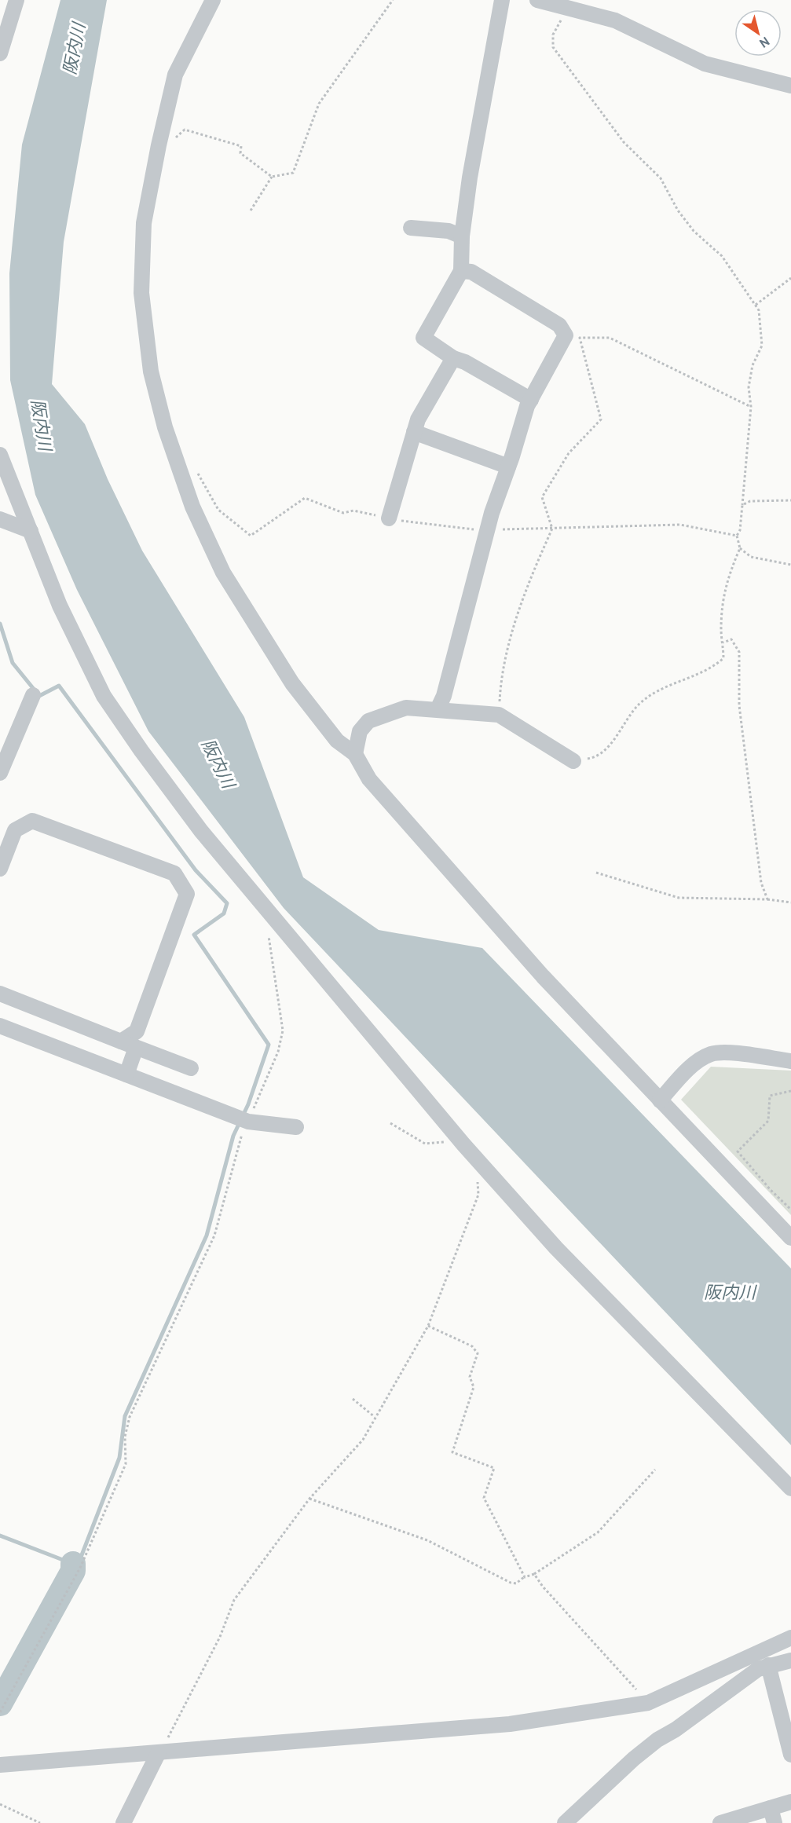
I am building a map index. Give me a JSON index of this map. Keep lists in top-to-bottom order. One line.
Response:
{"water":["阪内川"],"north":"bottom right"}
